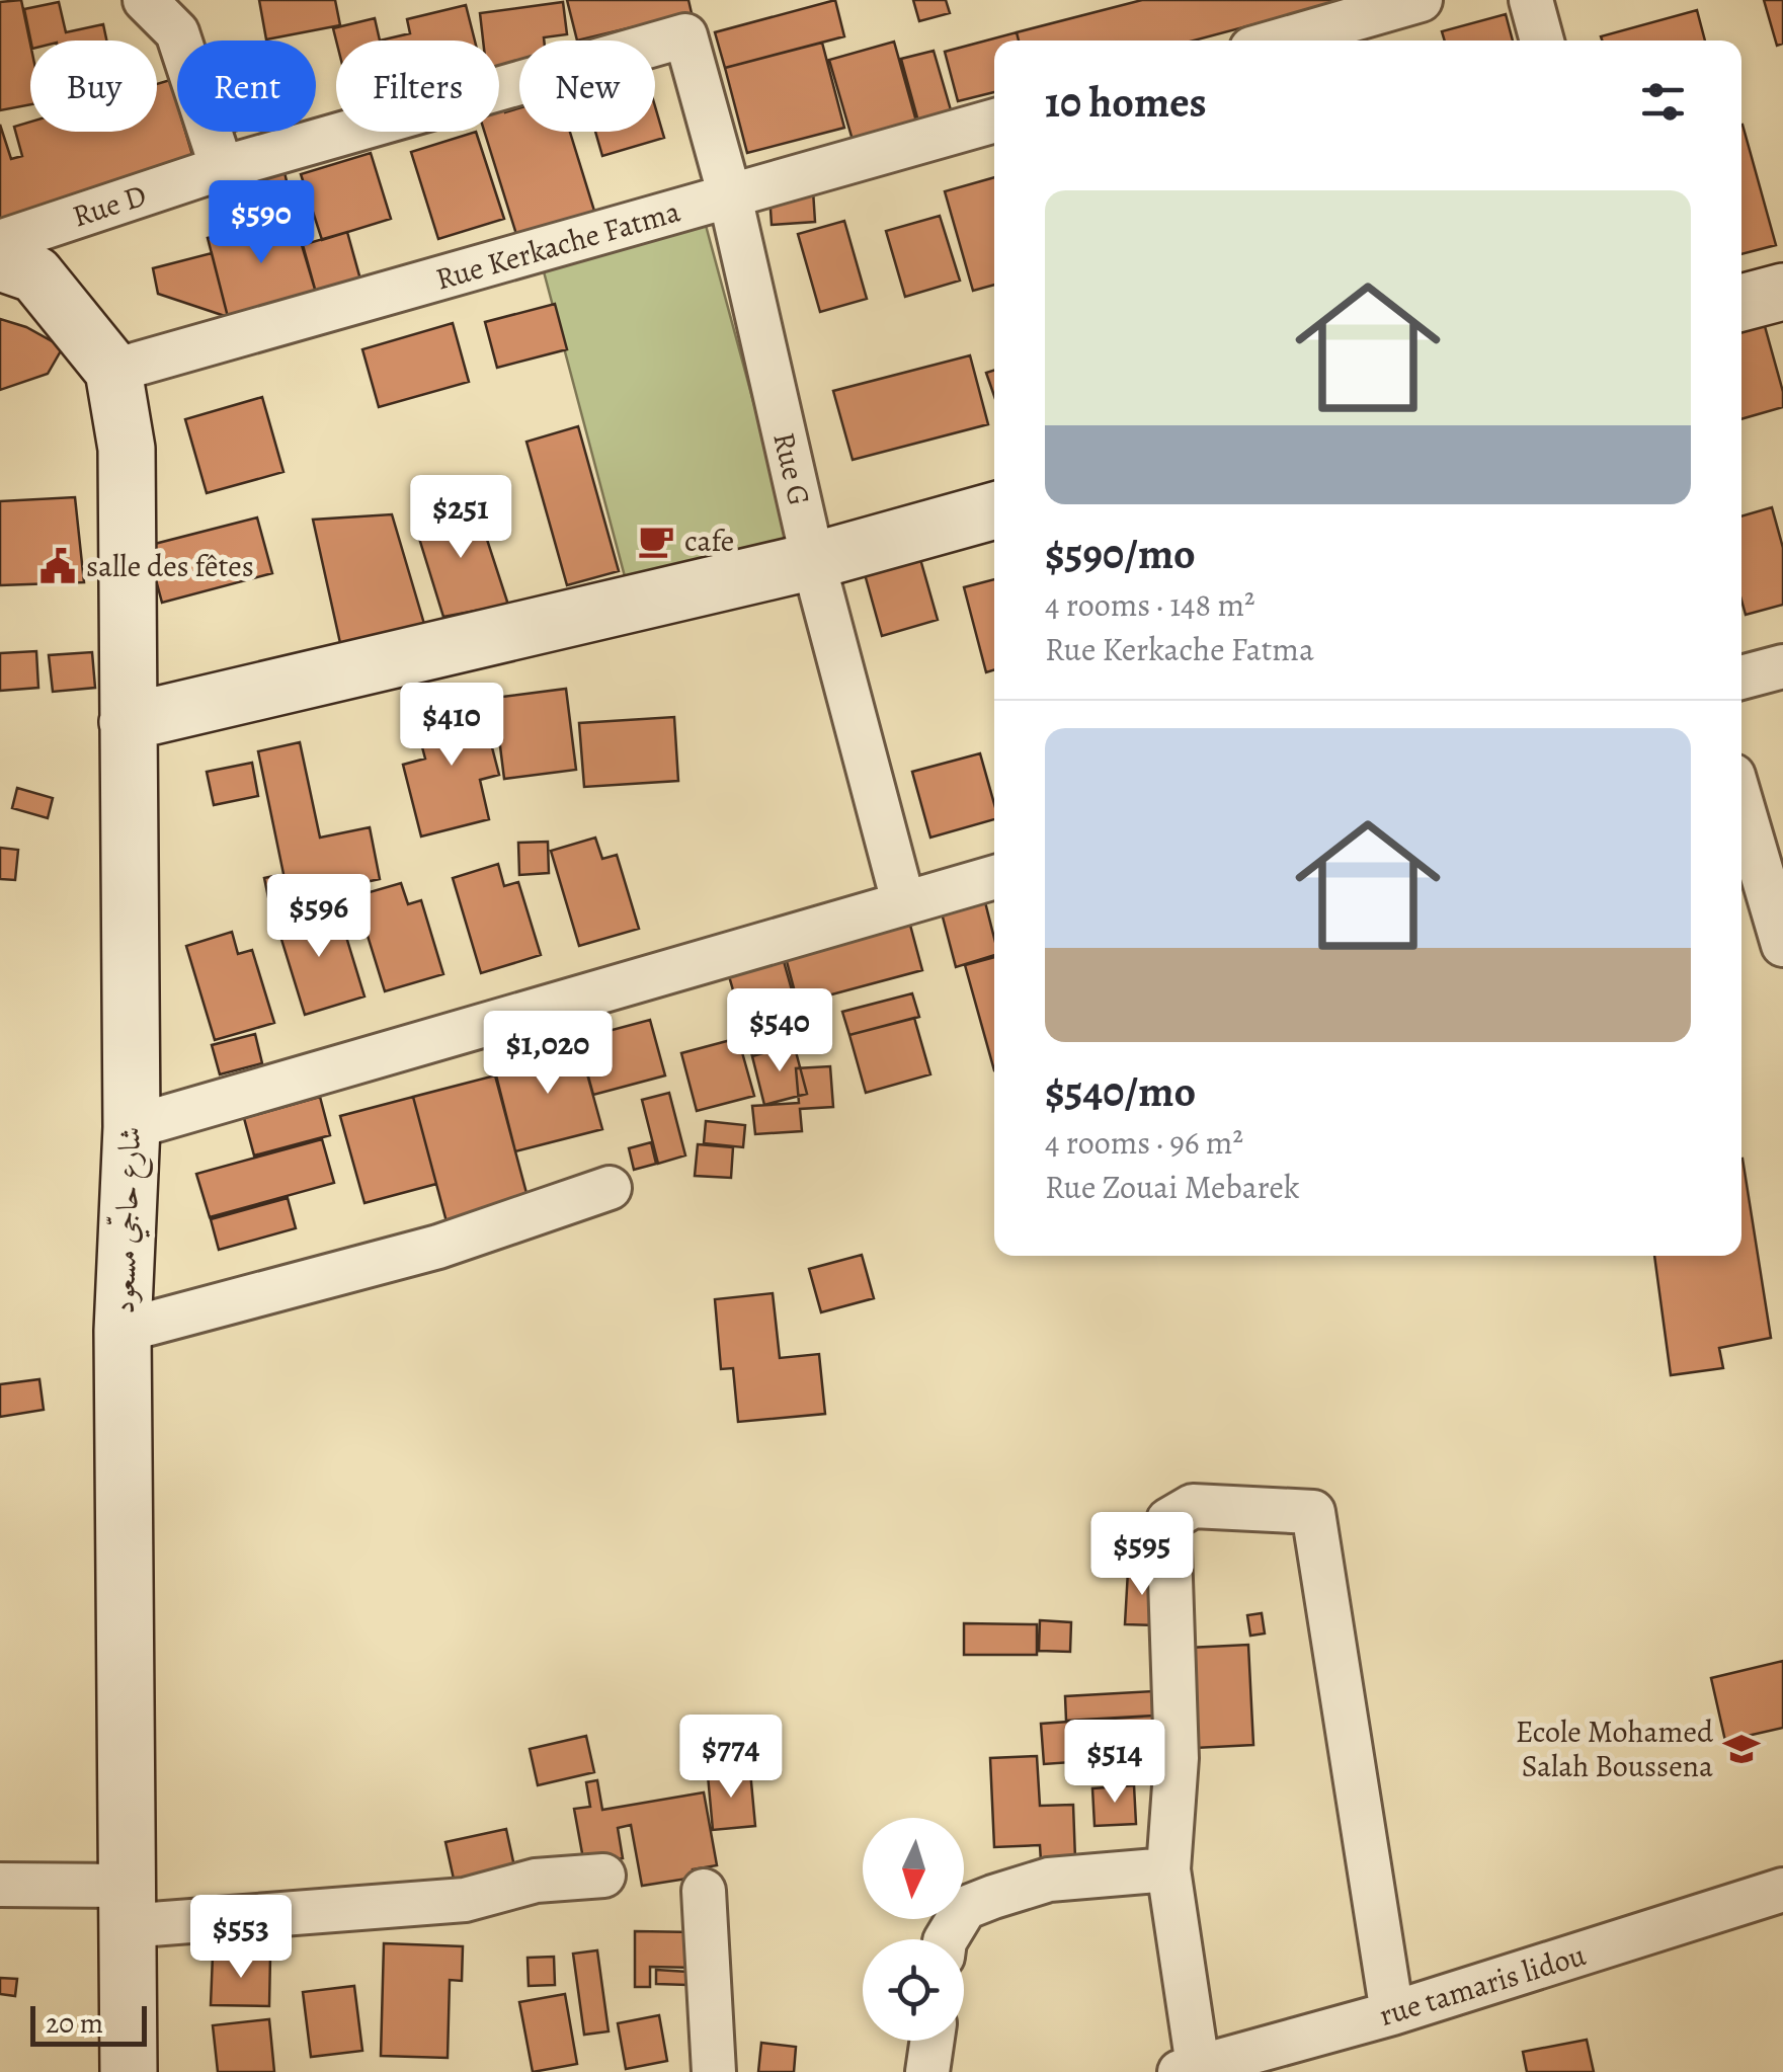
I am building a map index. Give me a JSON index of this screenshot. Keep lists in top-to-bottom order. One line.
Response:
{"streets":{"main road":["شارع حاجّي مسعود"],"street":["Rue D","Rue Kerkache Fatma","Rue G","rue tamaris lidou"]},"crossings":[["Rue D","Rue G"],["Rue Kerkache Fatma","Rue G"],["Rue Kerkache Fatma","شارع حاجّي مسعود"]],"places":{"cafe":["cafe"],"public building":["salle des fêtes"],"school or university":["Ecole Mohamed Salah Boussena"]},"scale_bar":"20 m","north":"bottom","page":{"chip":["Buy","Rent","Filters","New"],"heading":"10 homes","list":[{"name":"$590/mo","note":"4 rooms · 148 m² · Rue Kerkache Fatma"},{"name":"$540/mo","note":"4 rooms · 96 m² · Rue Zouai Mebarek"}],"price":["$590","$251","$410","$596","$540","$1,020","$595","$774","$514","$553"],"scale":"20 m"}}
